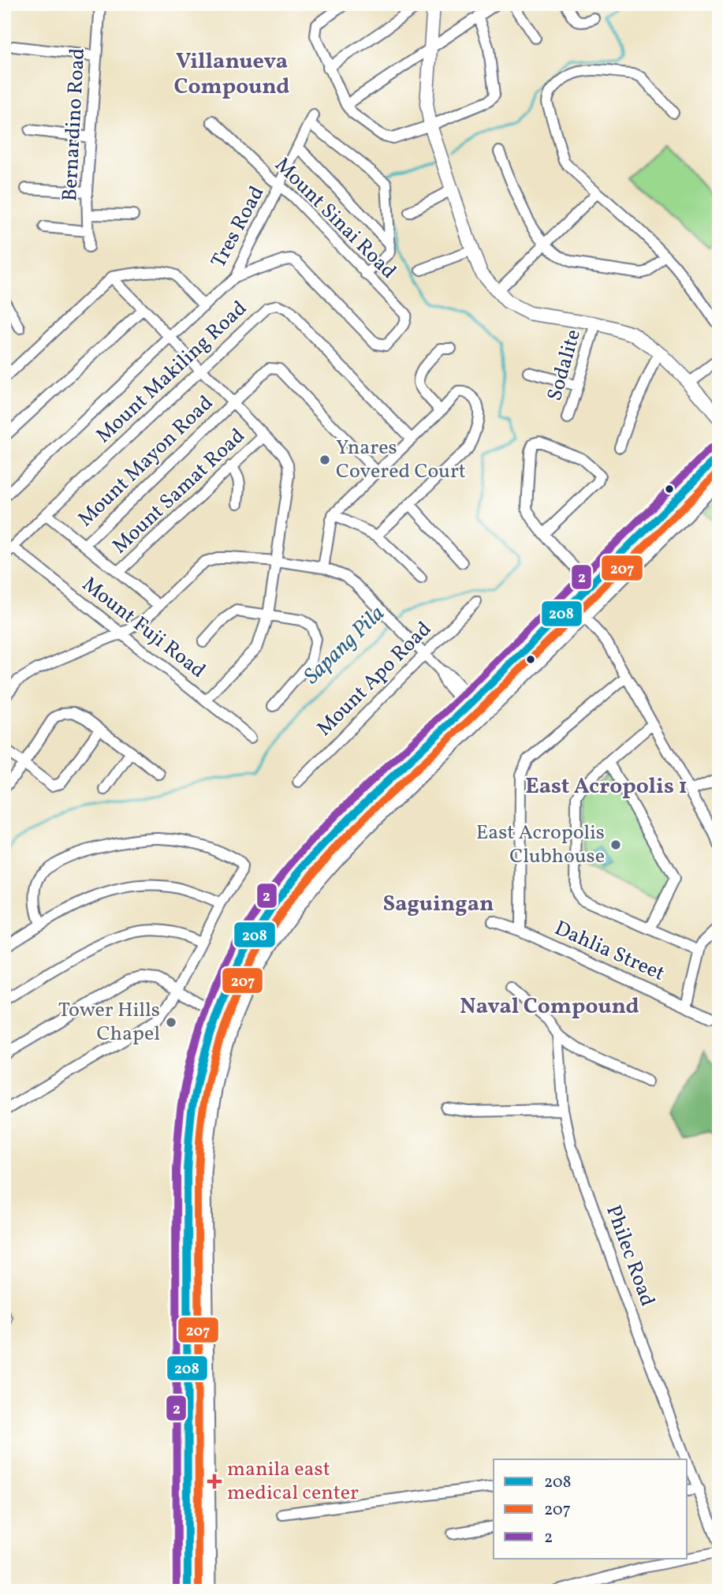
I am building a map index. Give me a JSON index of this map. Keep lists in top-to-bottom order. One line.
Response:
{"streets":{"street":["Bernardino Road","Mount Sinai Road","Tres Road","Sodalite","Mount Makiling Road","Mount Mayon Road","Mount Samat Road","Mount Fuji Road","Mount Apo Road","Dahlia Street","Philec Road"]},"crossings":[["Mount Sinai Road","Tres Road"],["Mount Makiling Road","Mount Fuji Road"]],"districts":["Villanueva Compound","East Acropolis 1","Saguingan","Naval Compound"],"water":["Sapang Pila"],"places":{"other":["Ynares Covered Court","East Acropolis Clubhouse","Tower Hills Chapel"],"health":["manila east medical center"]},"lines":["transit line 2","transit line 208","transit line 207"],"legend":["208","207","2"]}
